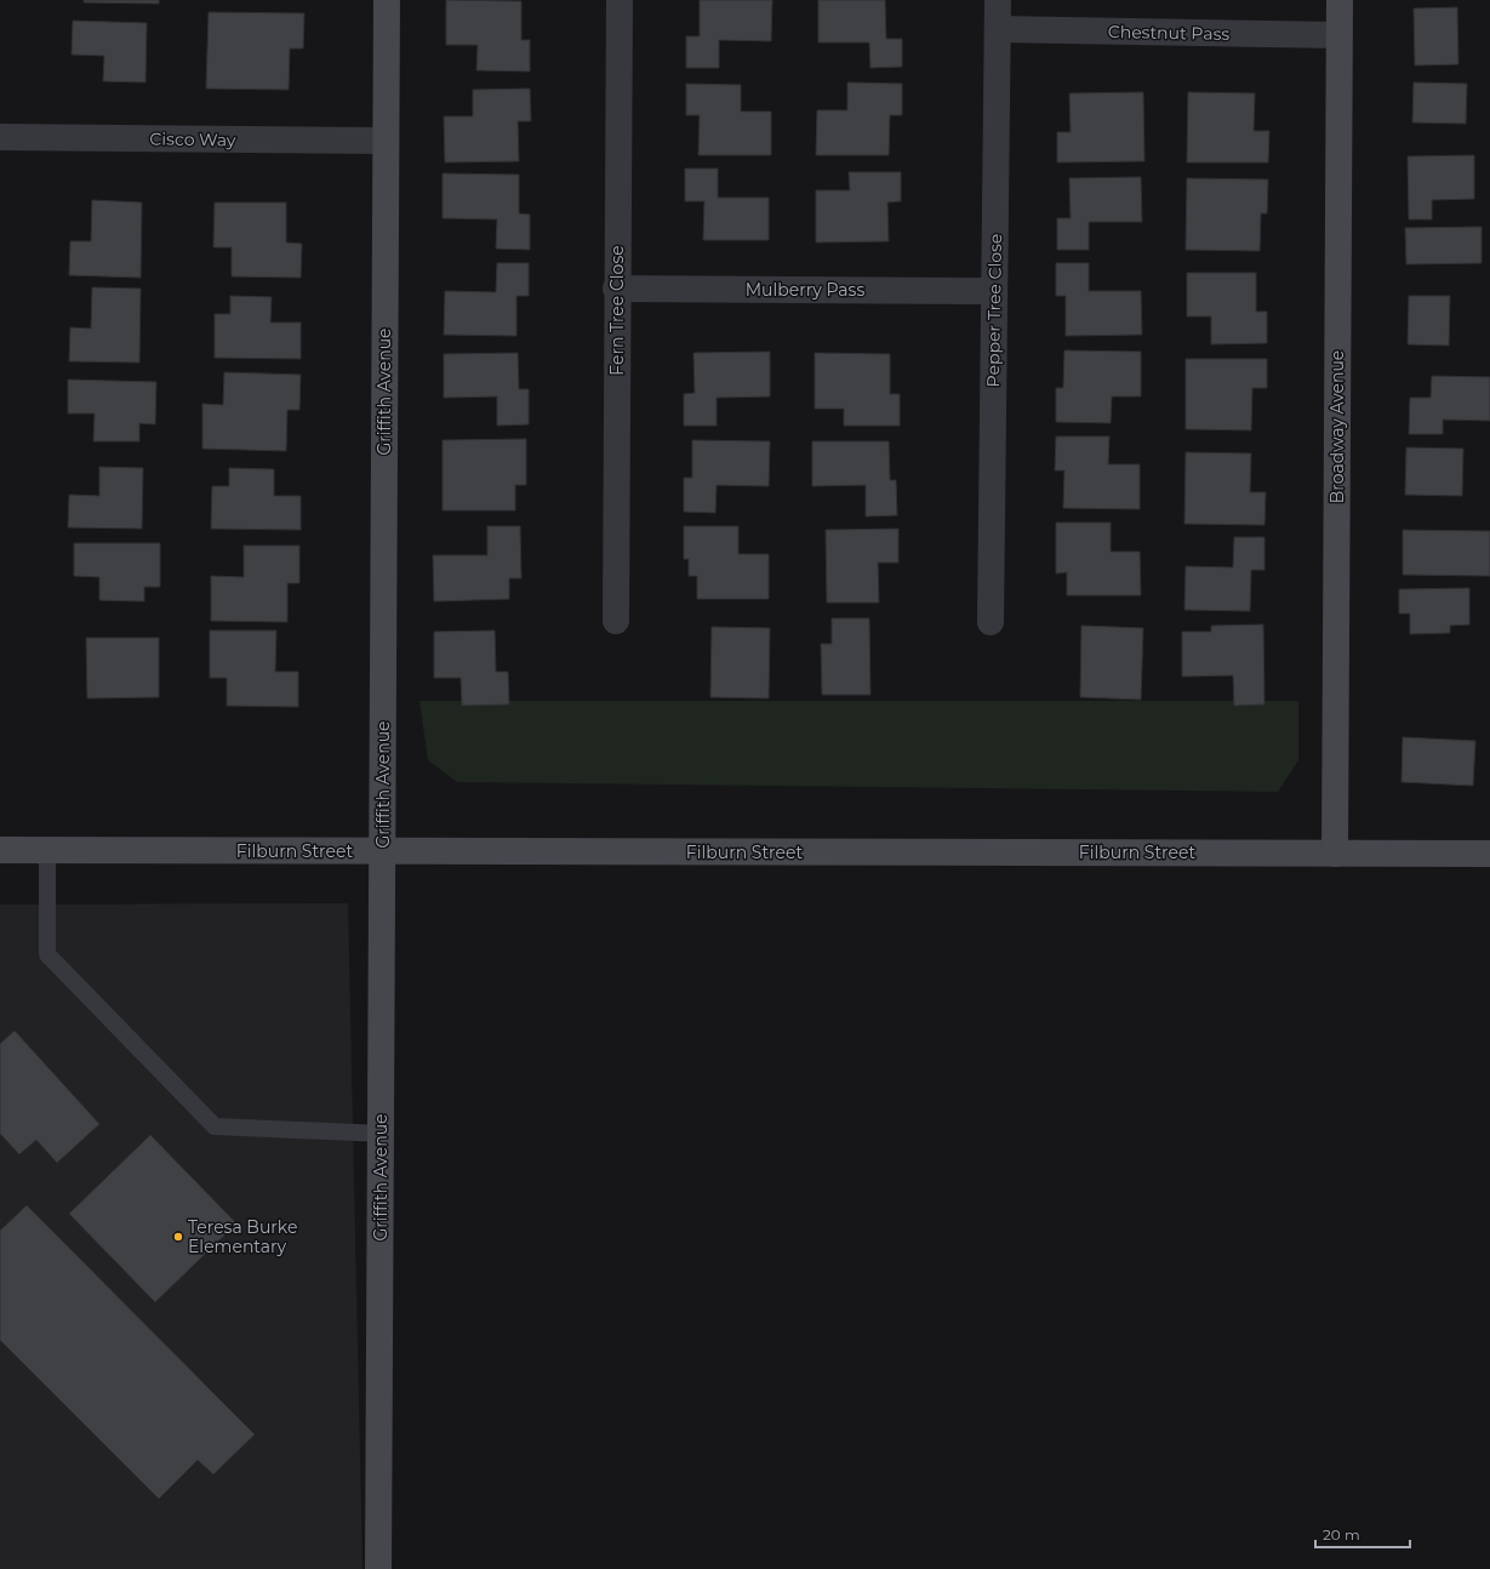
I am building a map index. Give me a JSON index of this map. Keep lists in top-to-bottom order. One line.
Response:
{"streets":{"street":["Chestnut Pass","Cisco Way","Mulberry Pass","Fern Tree Close","Pepper Tree Close","Griffith Avenue","Broadway Avenue","Filburn Street"]},"crossings":[["Chestnut Pass","Pepper Tree Close"],["Chestnut Pass","Broadway Avenue"],["Cisco Way","Griffith Avenue"],["Mulberry Pass","Fern Tree Close"],["Mulberry Pass","Pepper Tree Close"],["Griffith Avenue","Filburn Street"],["Broadway Avenue","Filburn Street"]],"places":["Teresa Burke Elementary"],"scale_bar":"20 m"}
